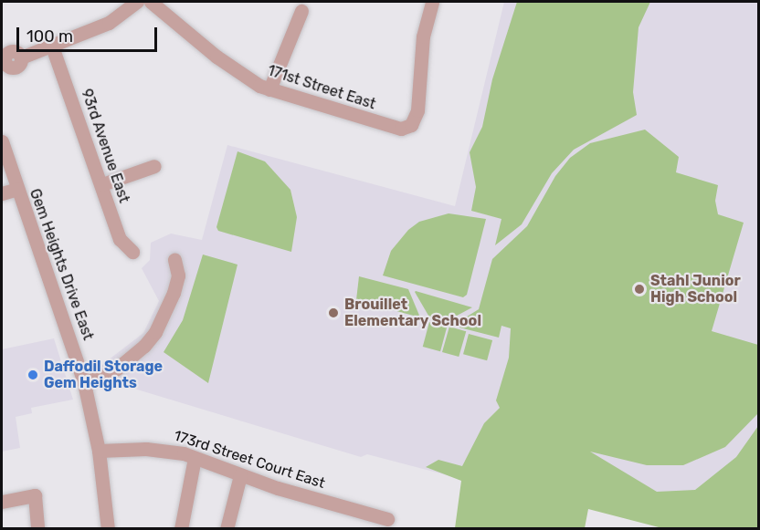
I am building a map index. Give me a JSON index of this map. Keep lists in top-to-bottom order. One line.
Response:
{"streets":{"street":["171st Street East","93rd Avenue East","Gem Heights Drive East","173rd Street Court East"]},"crossings":[["Gem Heights Drive East","173rd Street Court East"]],"places":["Stahl Junior High School","Brouillet Elementary School","Daffodil Storage Gem Heights"],"scale_bar":"100 m"}
